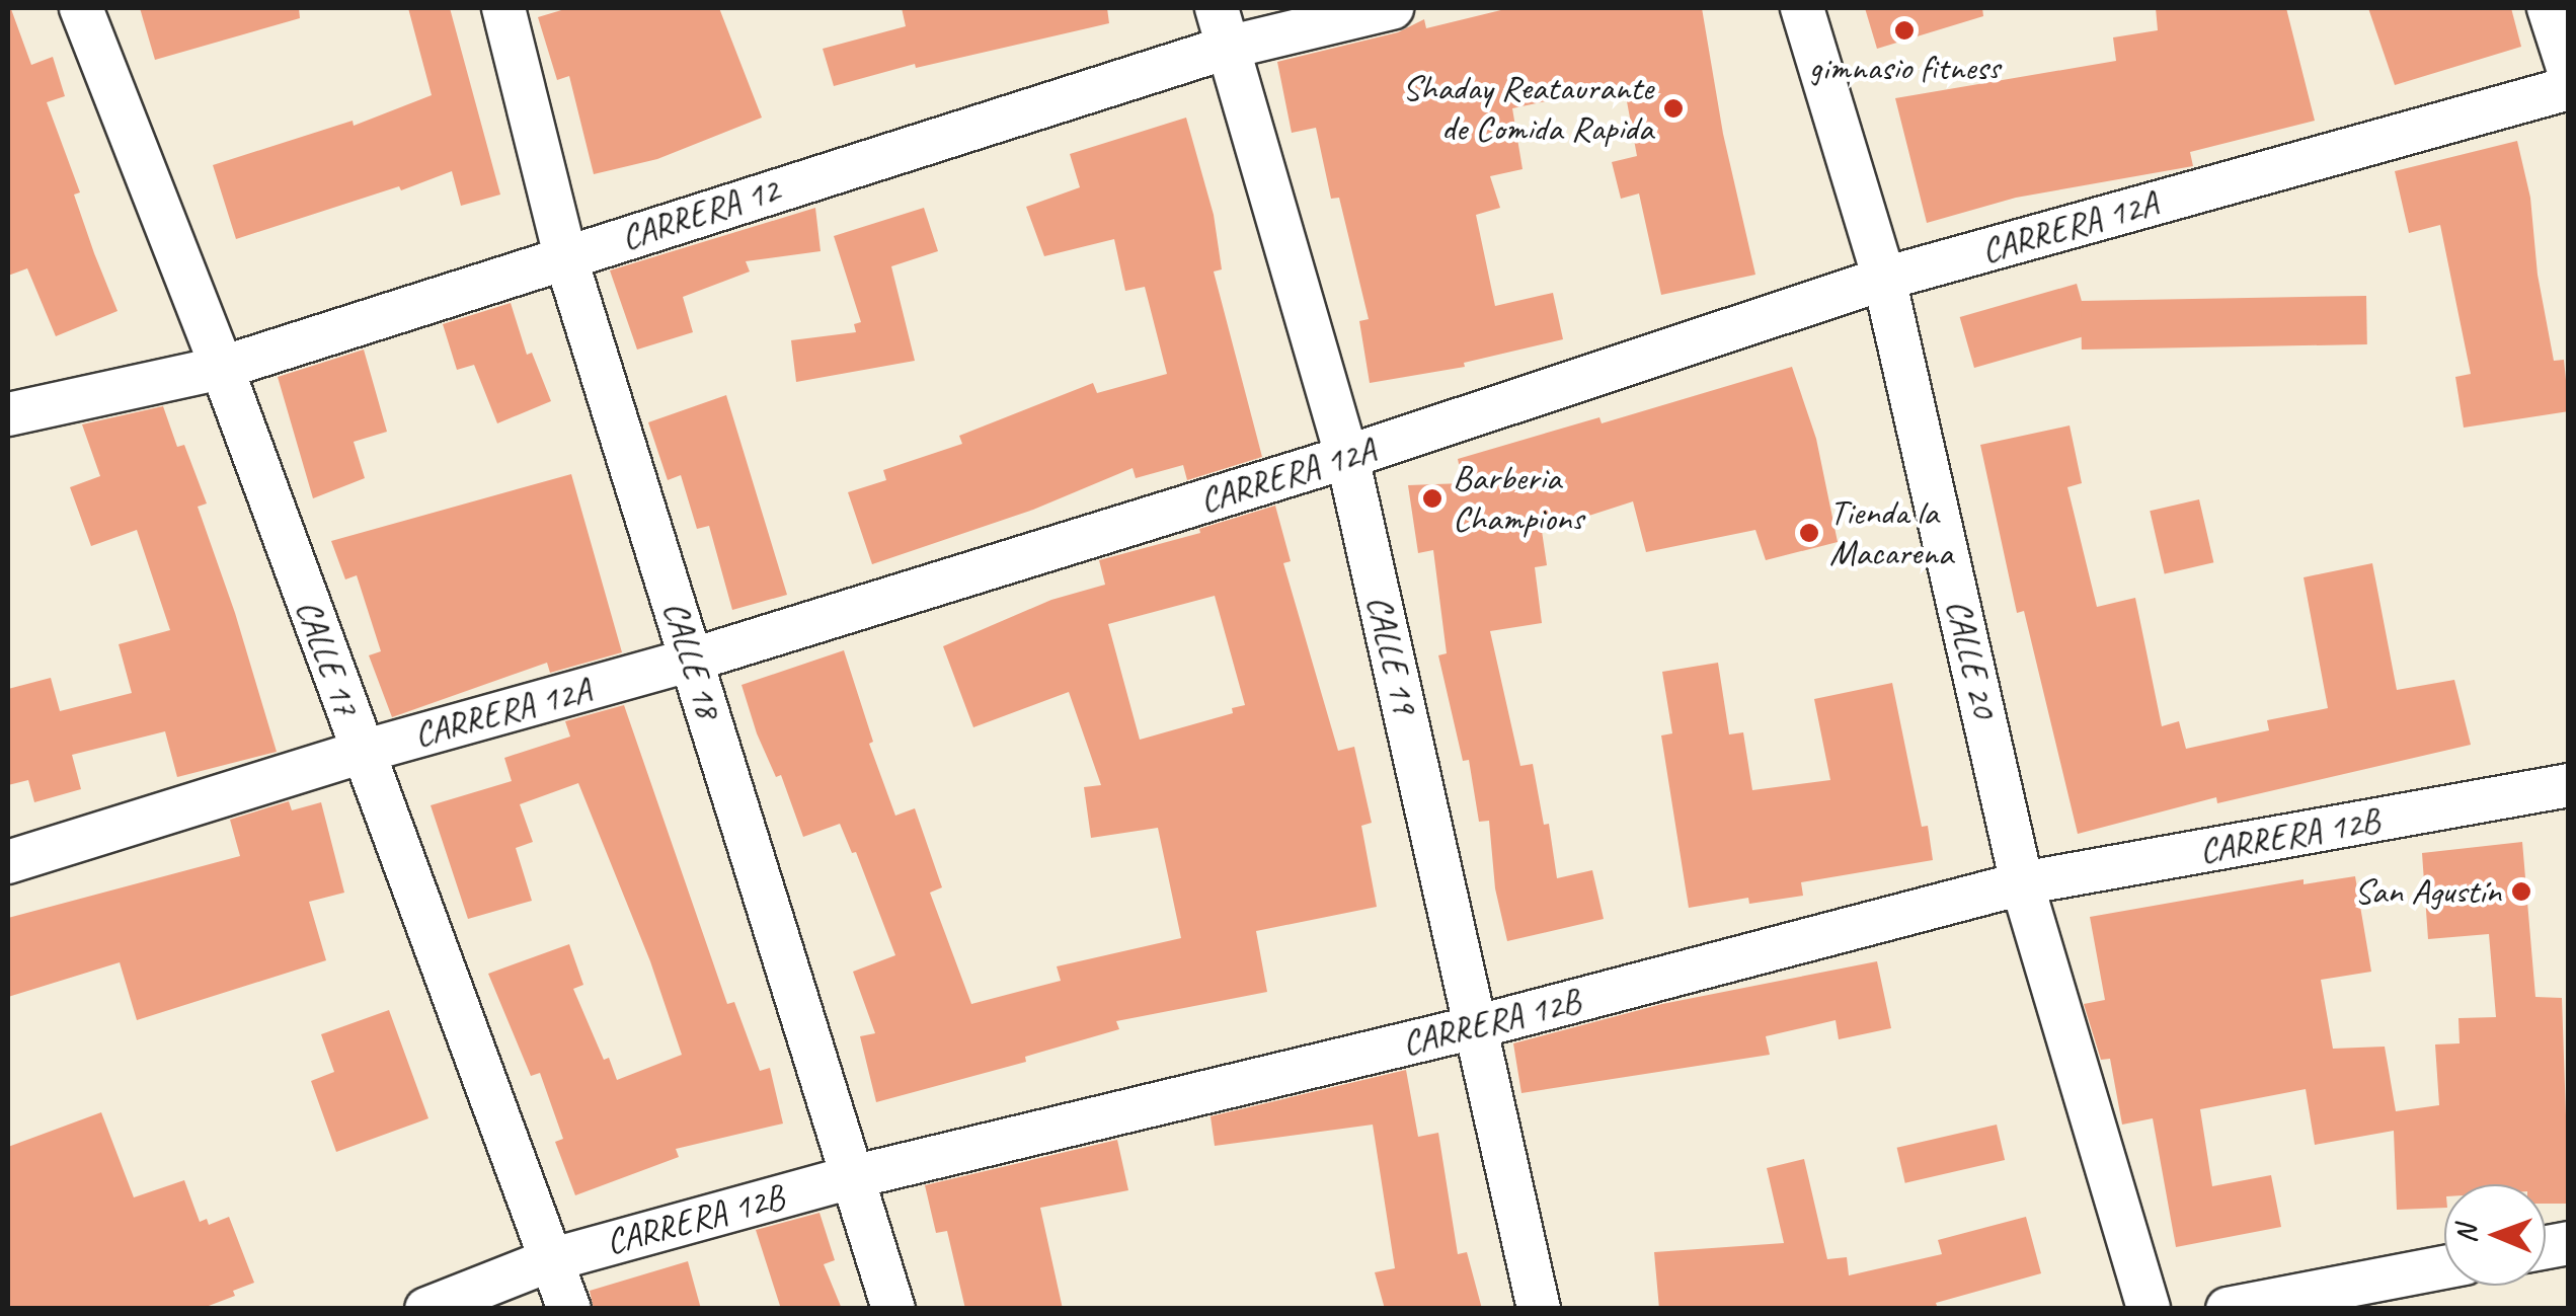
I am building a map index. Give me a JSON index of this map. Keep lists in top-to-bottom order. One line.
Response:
{"streets":{"street":["CARRERA 12","CARRERA 12A","CALLE 19","CALLE 17","CALLE 20","CALLE 18","CARRERA 12B"]},"crossings":[["CARRERA 12","CALLE 19"],["CARRERA 12","CALLE 17"],["CARRERA 12","CALLE 18"],["CARRERA 12A","CALLE 19"],["CARRERA 12A","CALLE 17"],["CARRERA 12A","CALLE 20"],["CARRERA 12A","CALLE 18"],["CALLE 19","CARRERA 12B"],["CALLE 17","CARRERA 12B"],["CALLE 20","CARRERA 12B"],["CALLE 18","CARRERA 12B"]],"places":["gimnasio fitness","Shaday Reataurante de Comida Rapida","Barberia Champions","Tienda la Macarena","San Agustín"],"north":"left"}
